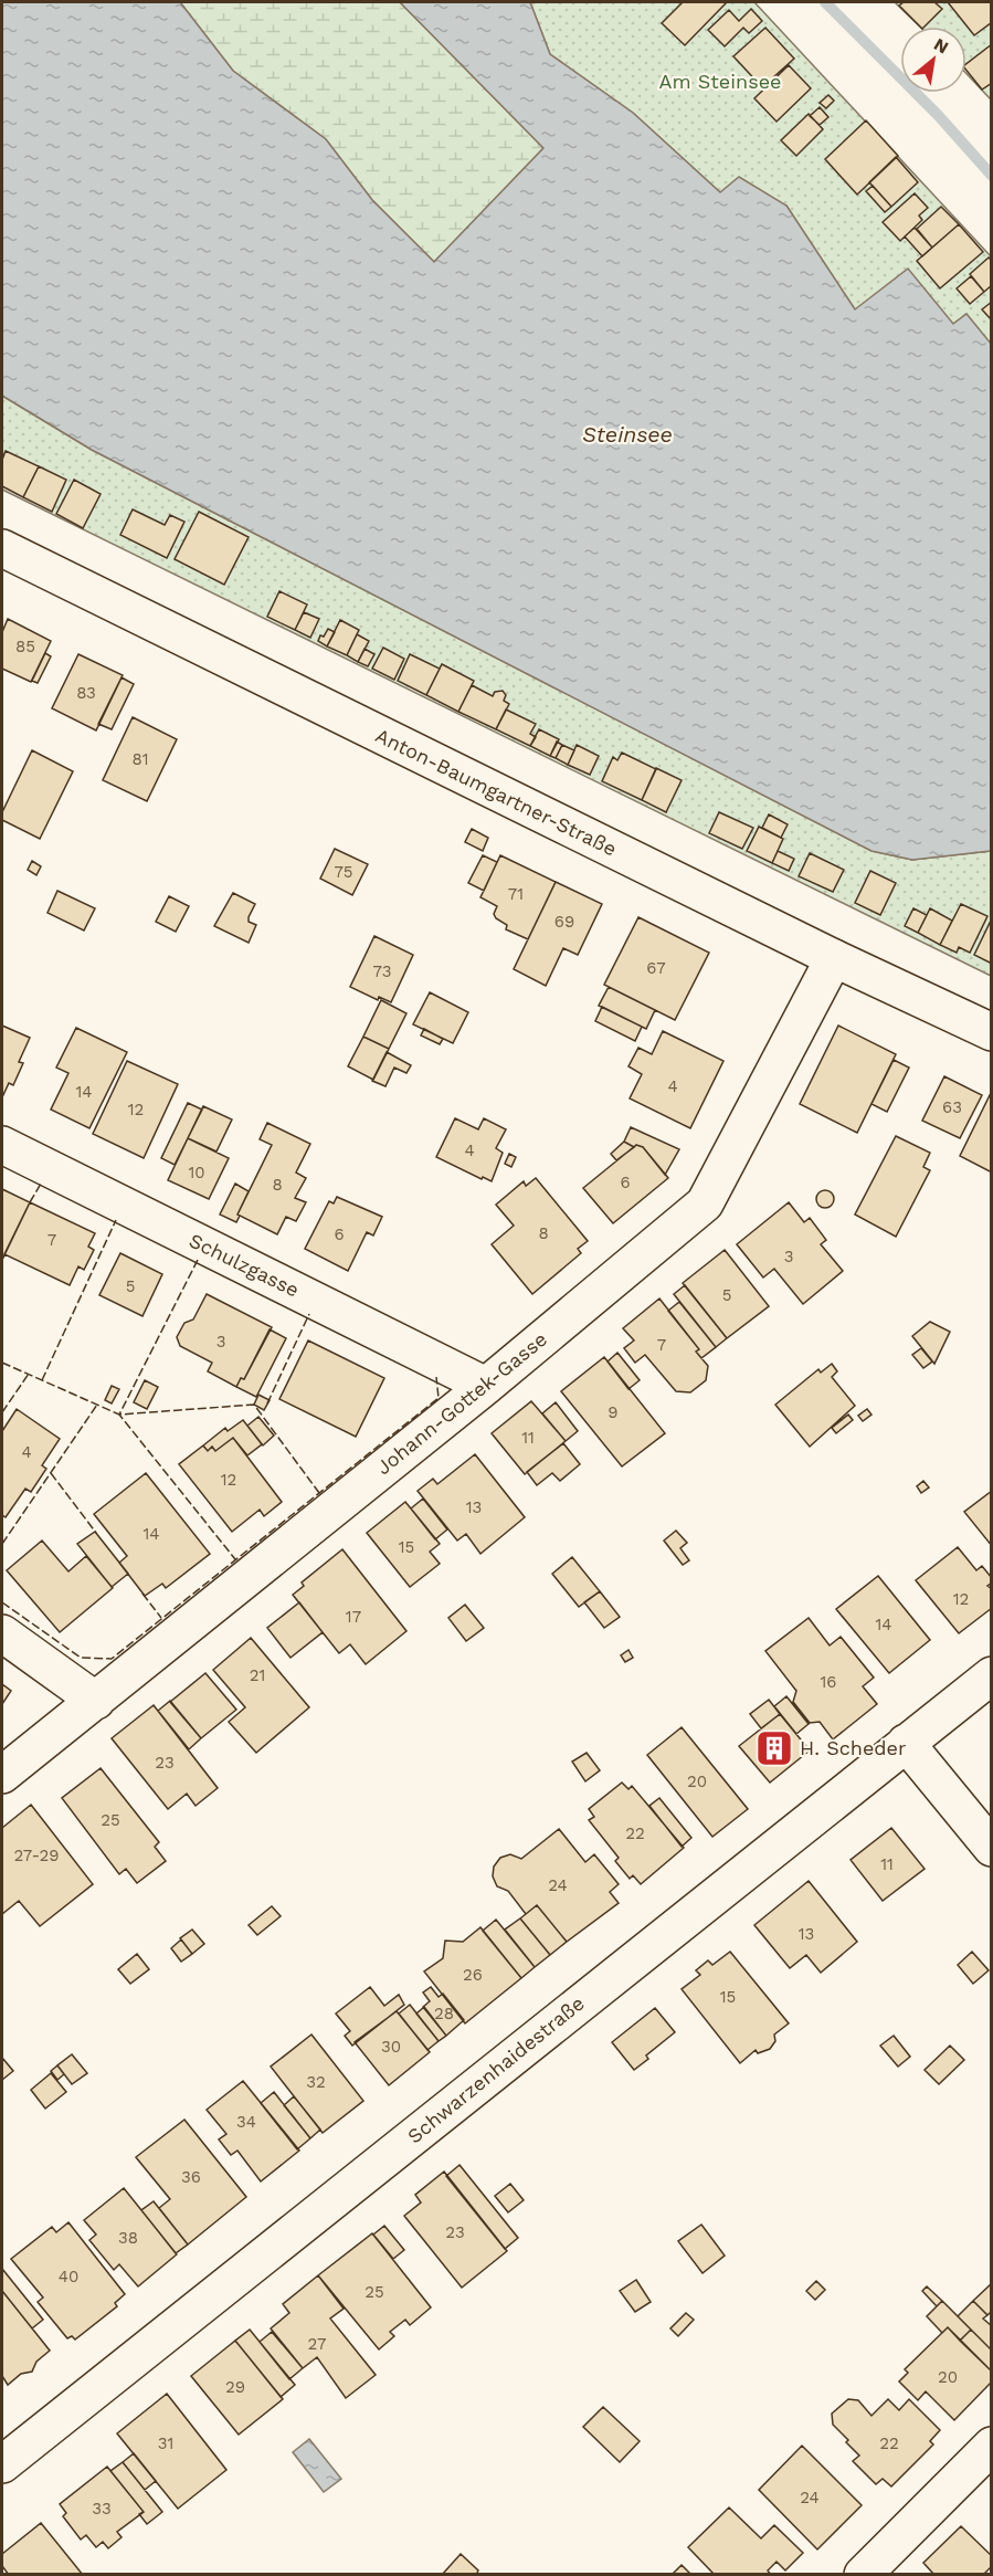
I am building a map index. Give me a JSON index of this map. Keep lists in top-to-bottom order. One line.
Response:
{"streets":{"street":["Anton-Baumgartner-Straße","Schulzgasse","Johann-Gottek-Gasse","Schwarzenhaidestraße"]},"crossings":[["Anton-Baumgartner-Straße","Johann-Gottek-Gasse"],["Schulzgasse","Johann-Gottek-Gasse"]],"water":["Steinsee"],"parks":["Am Steinsee"],"places":{"building":["H. Scheder"]},"house_numbers":["85","83","81","75","71","69","67","73","4","14","63","12","4","10","6","8","8","6","7","3","5","5","3","7","9","11","4","12","13","14","15","12","17","14","21","16","23","20","25","22","27-29","11","24","13","26","15","28","30","32","34","36","23","38","40","25","27","20","29","31","22","24","33"],"north":"top right"}
